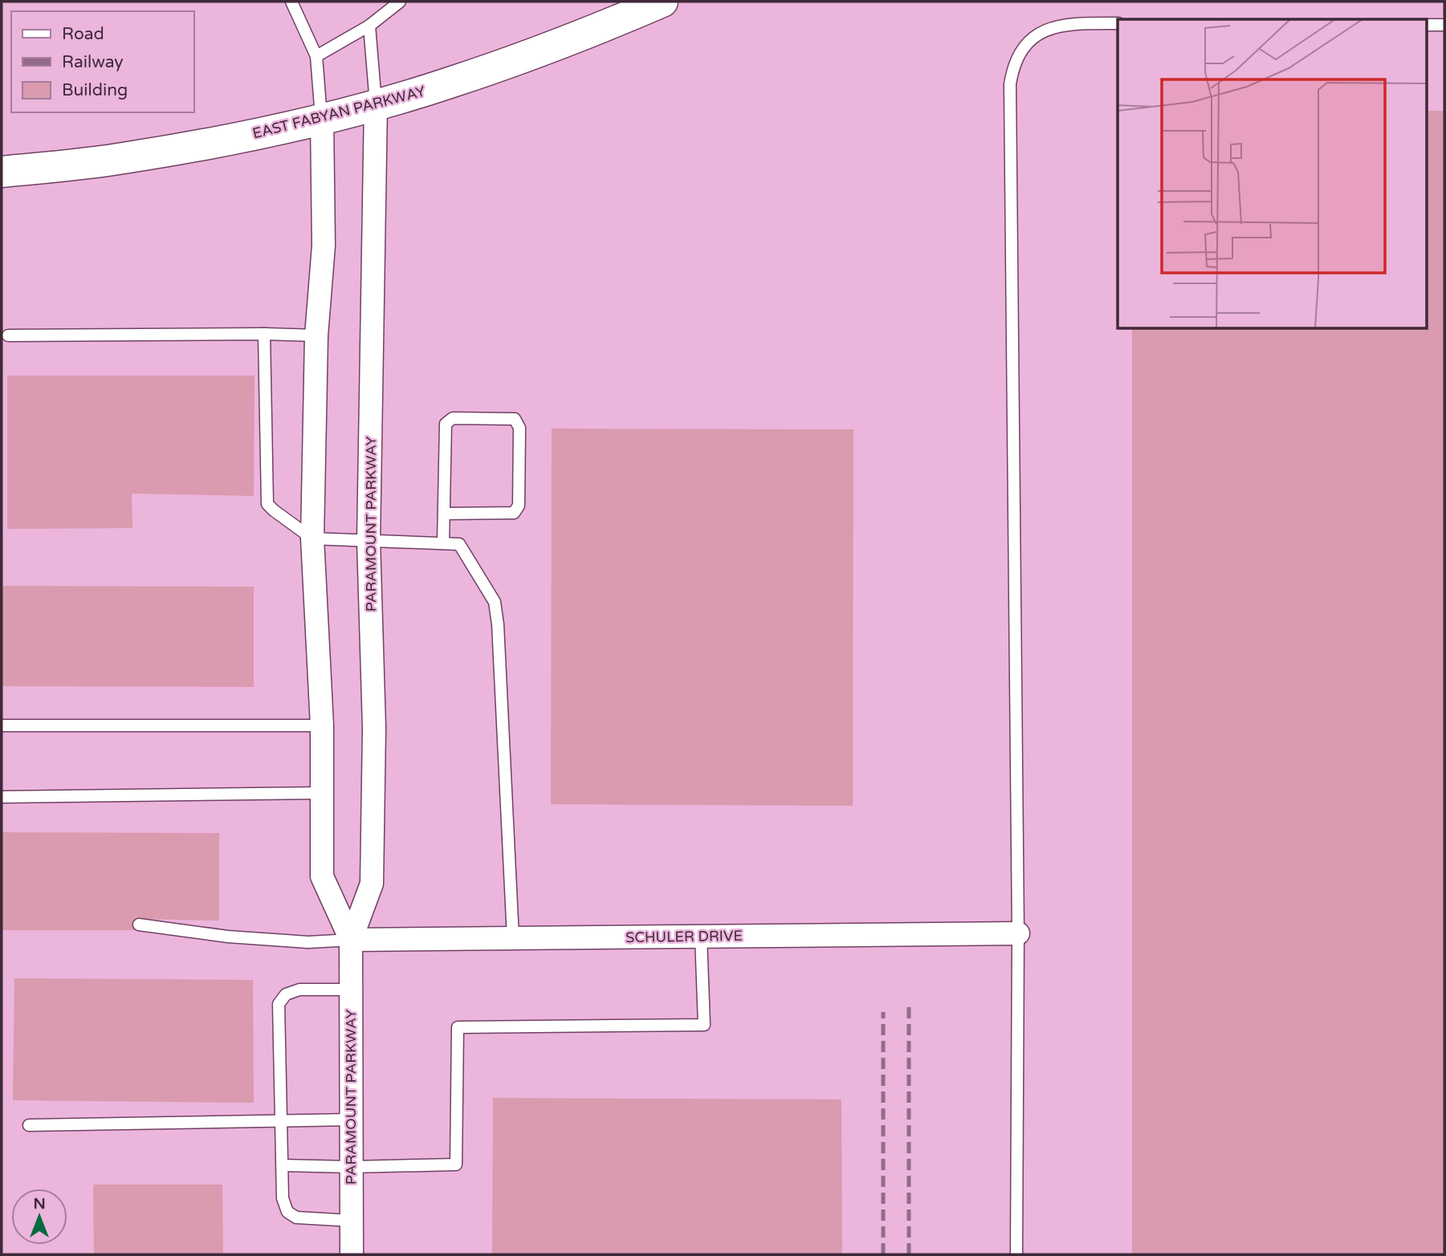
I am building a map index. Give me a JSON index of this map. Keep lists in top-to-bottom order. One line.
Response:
{"streets":{"main road":["EAST FABYAN PARKWAY"],"street":["PARAMOUNT PARKWAY","SCHULER DRIVE"]},"crossings":[["EAST FABYAN PARKWAY","PARAMOUNT PARKWAY"],["PARAMOUNT PARKWAY","SCHULER DRIVE"]],"legend":["Road","Railway","Building"],"north":"top"}
